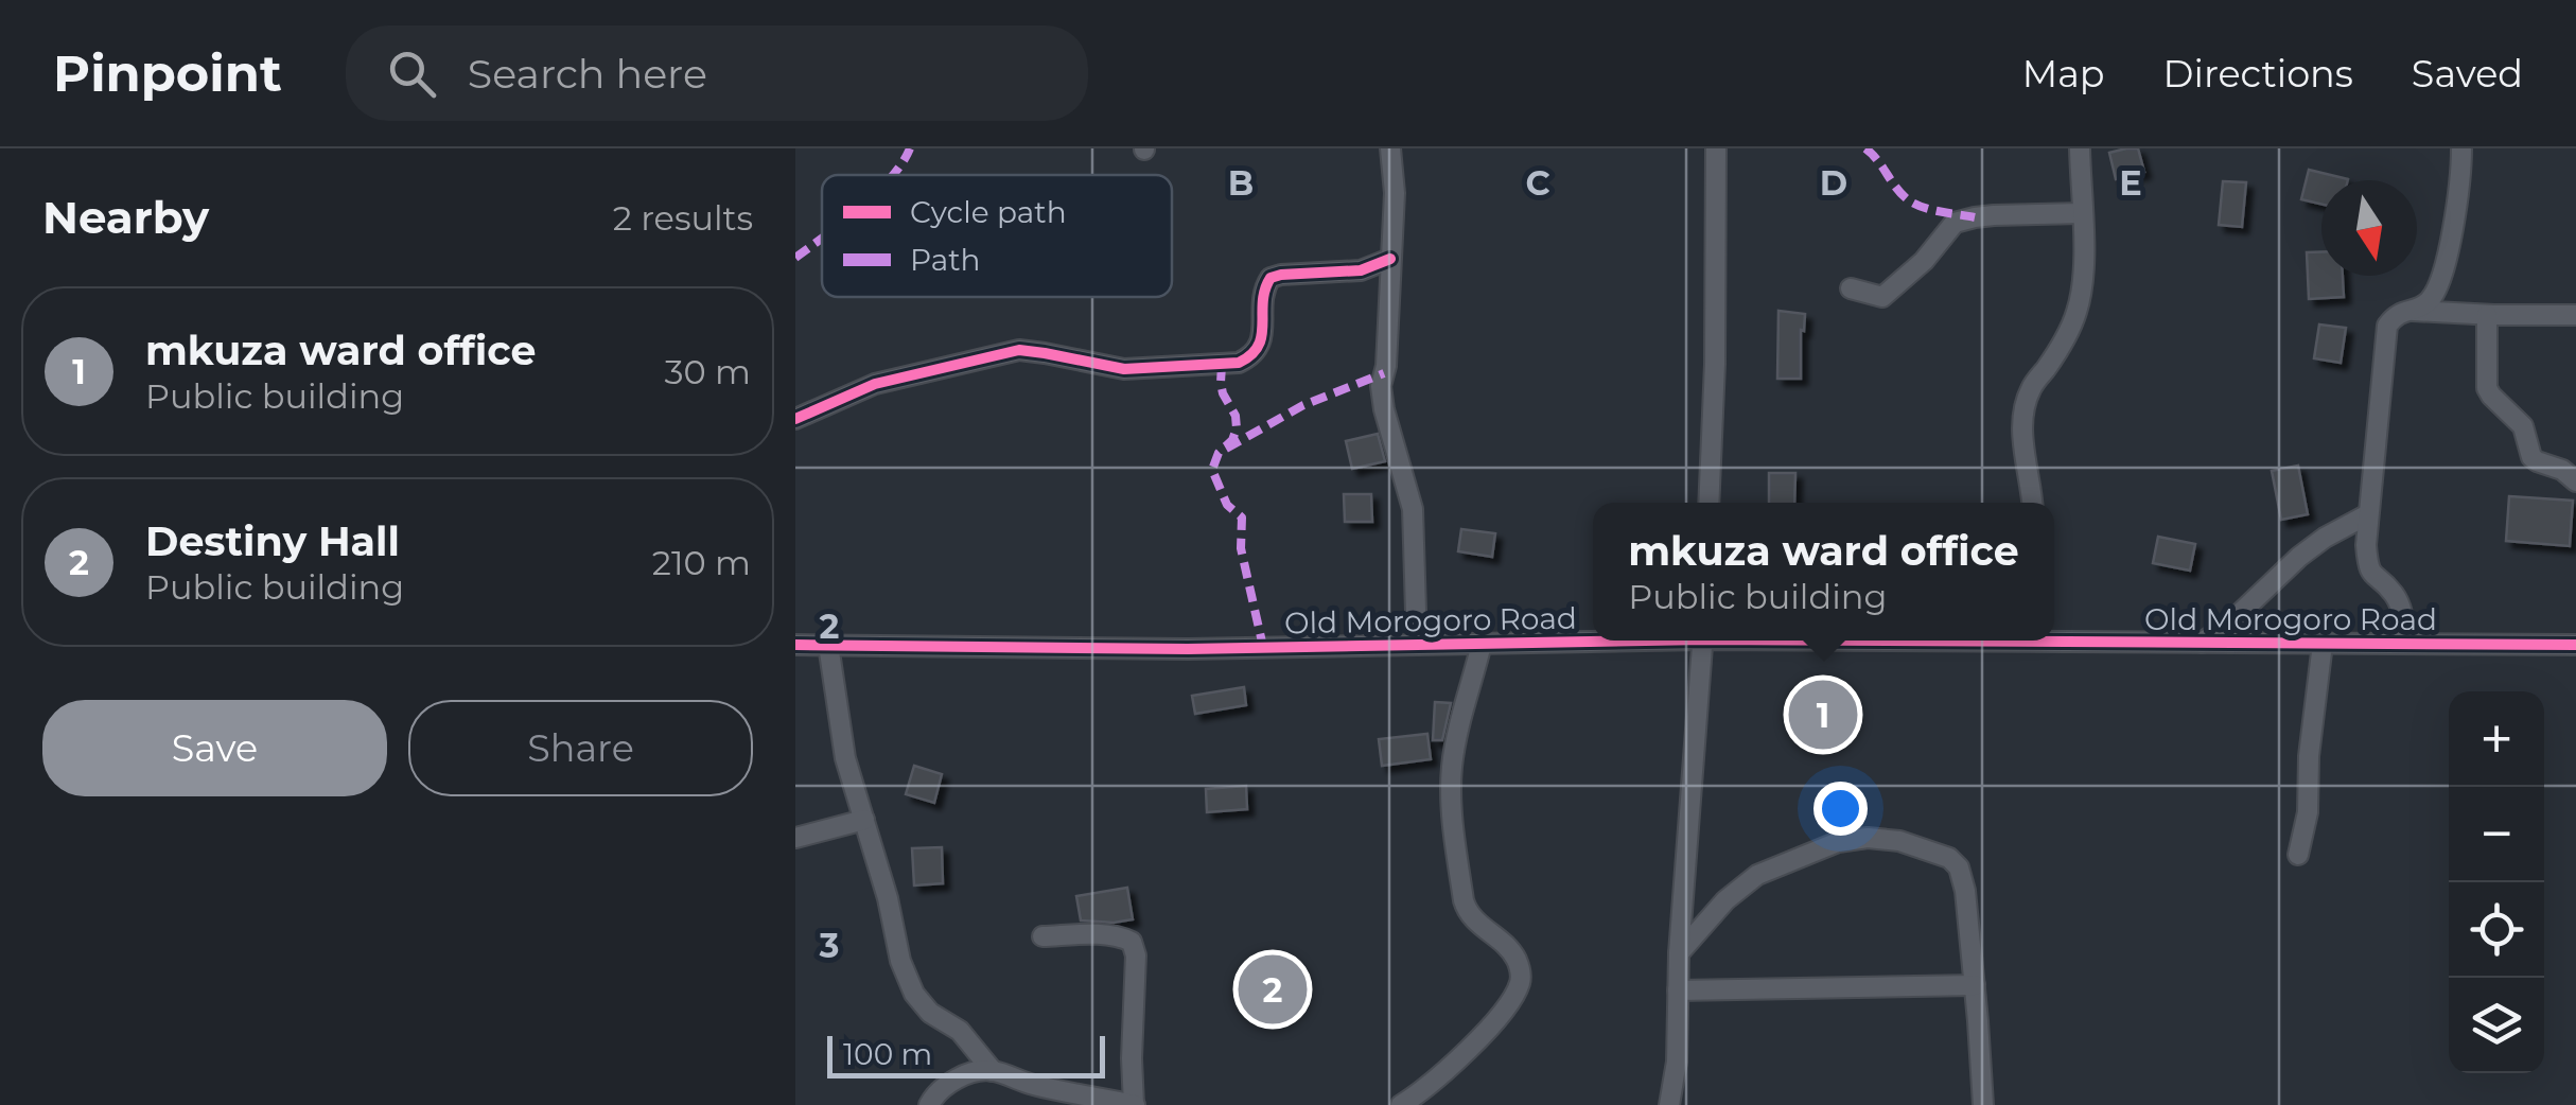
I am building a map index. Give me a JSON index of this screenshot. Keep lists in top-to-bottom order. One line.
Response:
{"streets":{"street":["Old Morogoro Road"]},"legend":["Cycle path","Path"],"scale_bar":"100 m","north":"bottom","page":{"header":"Pinpoint","search":"Search here","nav":["Map","Directions","Saved"],"heading":["Nearby","2 results"],"list":[{"mark":"1","name":"mkuza ward office","note":"Public building","value":"30 m"},{"mark":"2","name":"Destiny Hall","note":"Public building","value":"210 m"}],"popup":["mkuza ward office","Public building"],"buttons":["Save","Share"],"pins":["1","2"],"map_buttons":["+","−"],"scale":"100 m"},"grid":{"columns":["B","C","D","E"],"rows":["2","3"]}}
